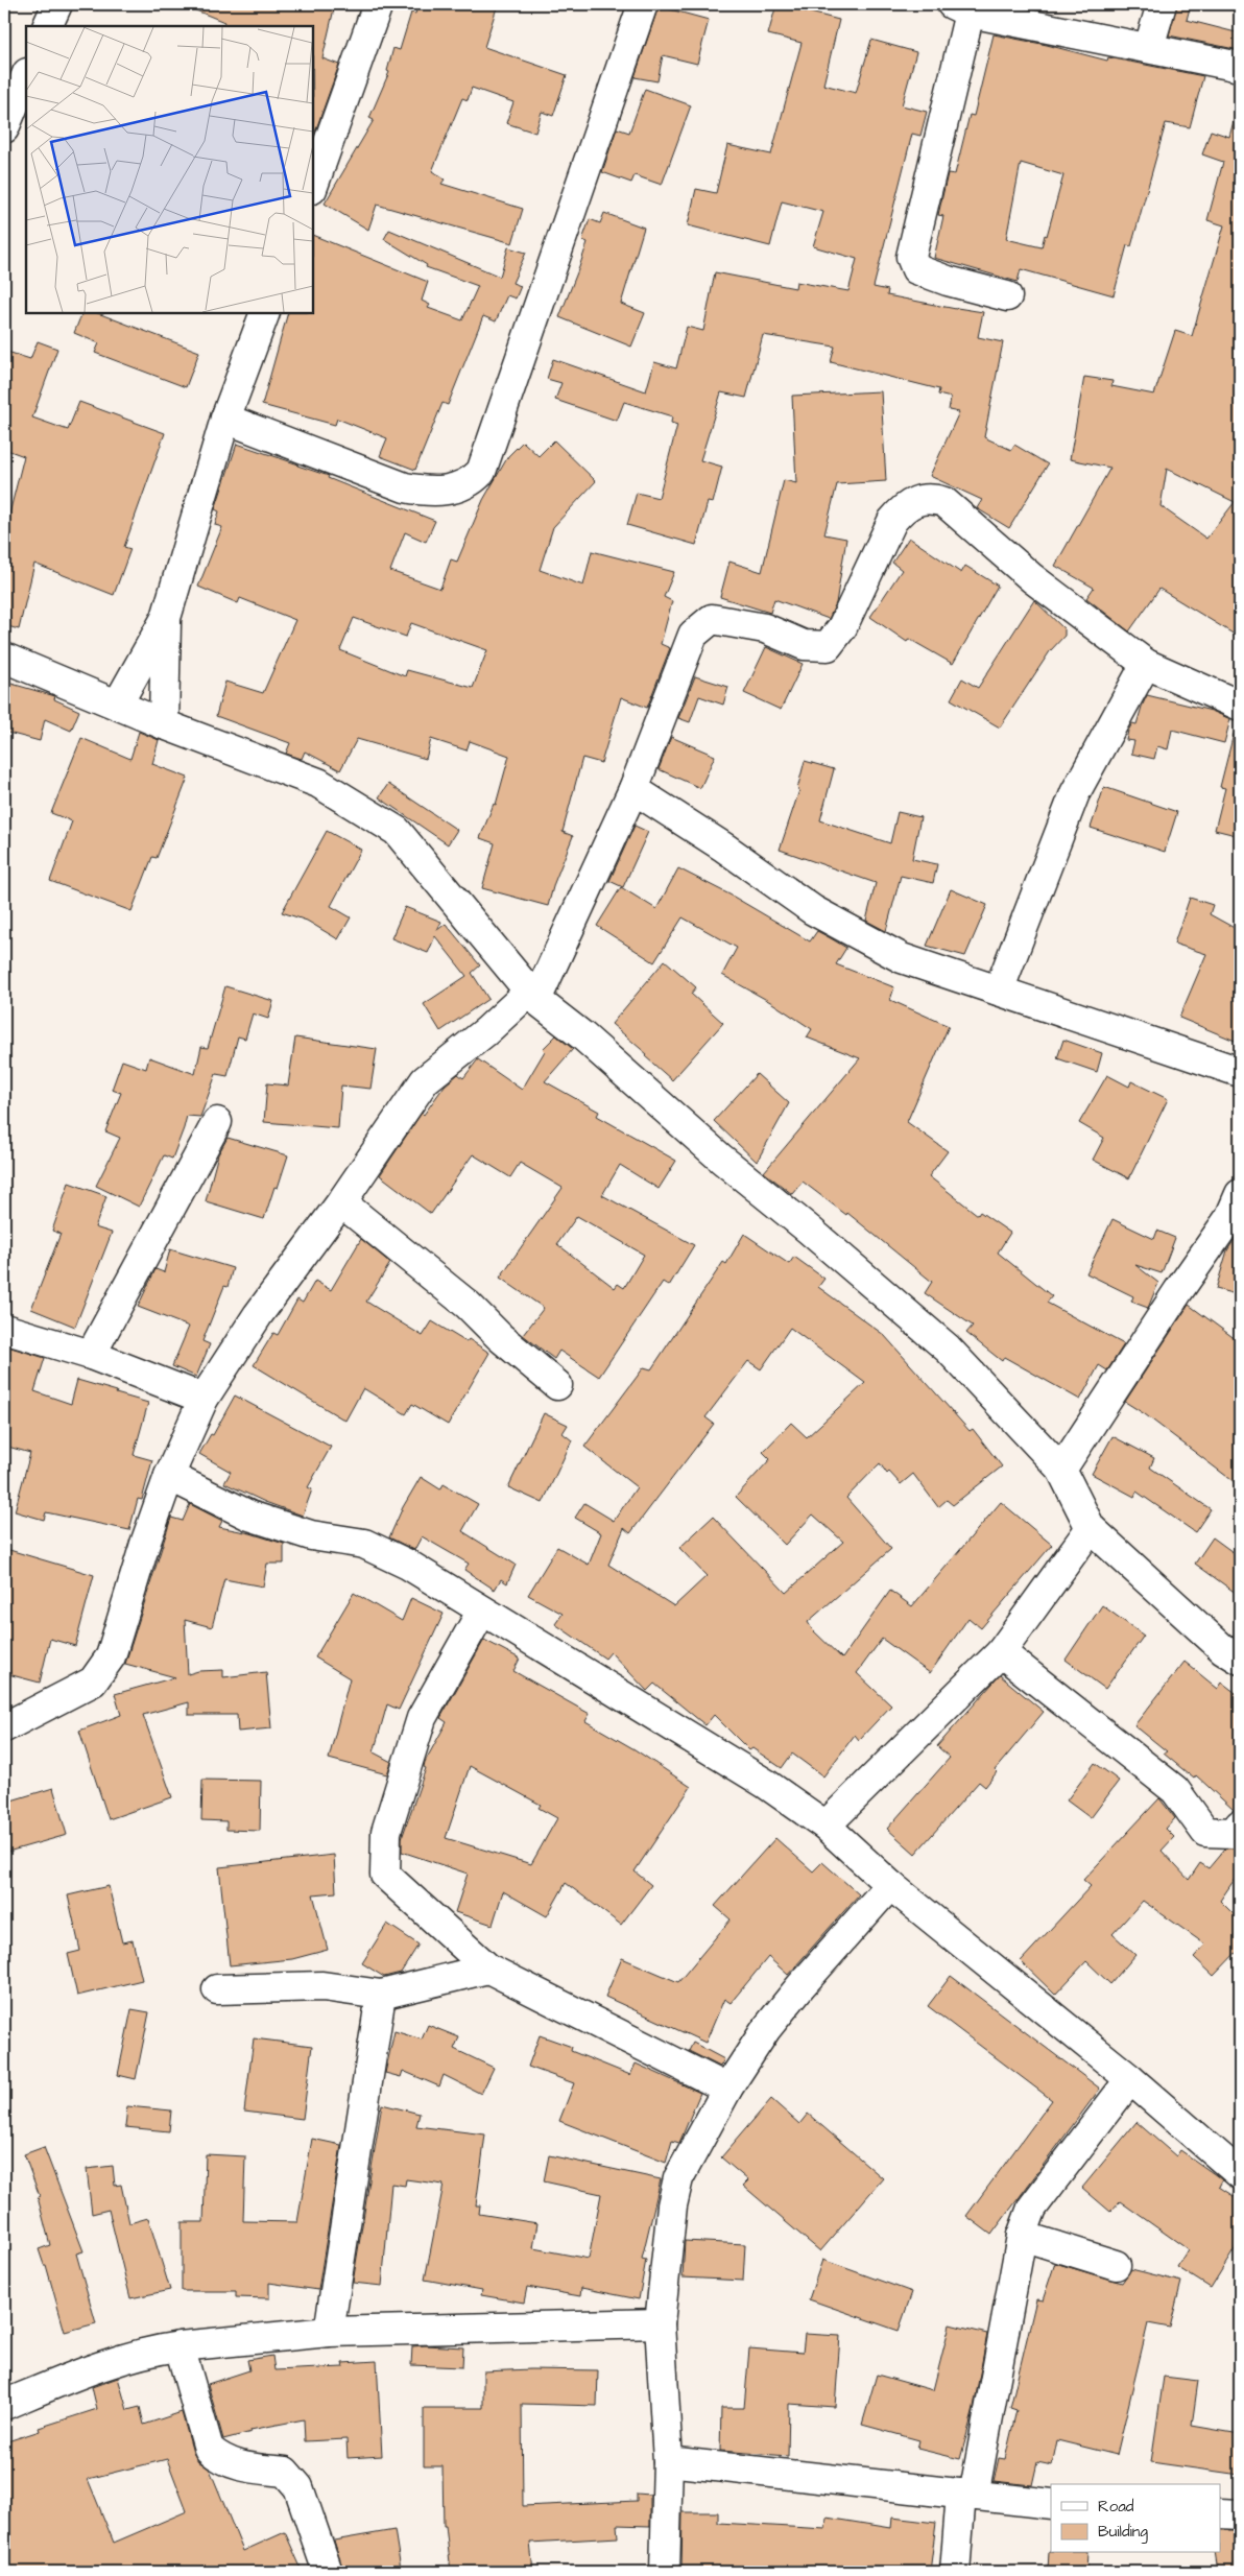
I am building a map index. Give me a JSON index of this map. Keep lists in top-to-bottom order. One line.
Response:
{"legend":["Road","Building"]}
